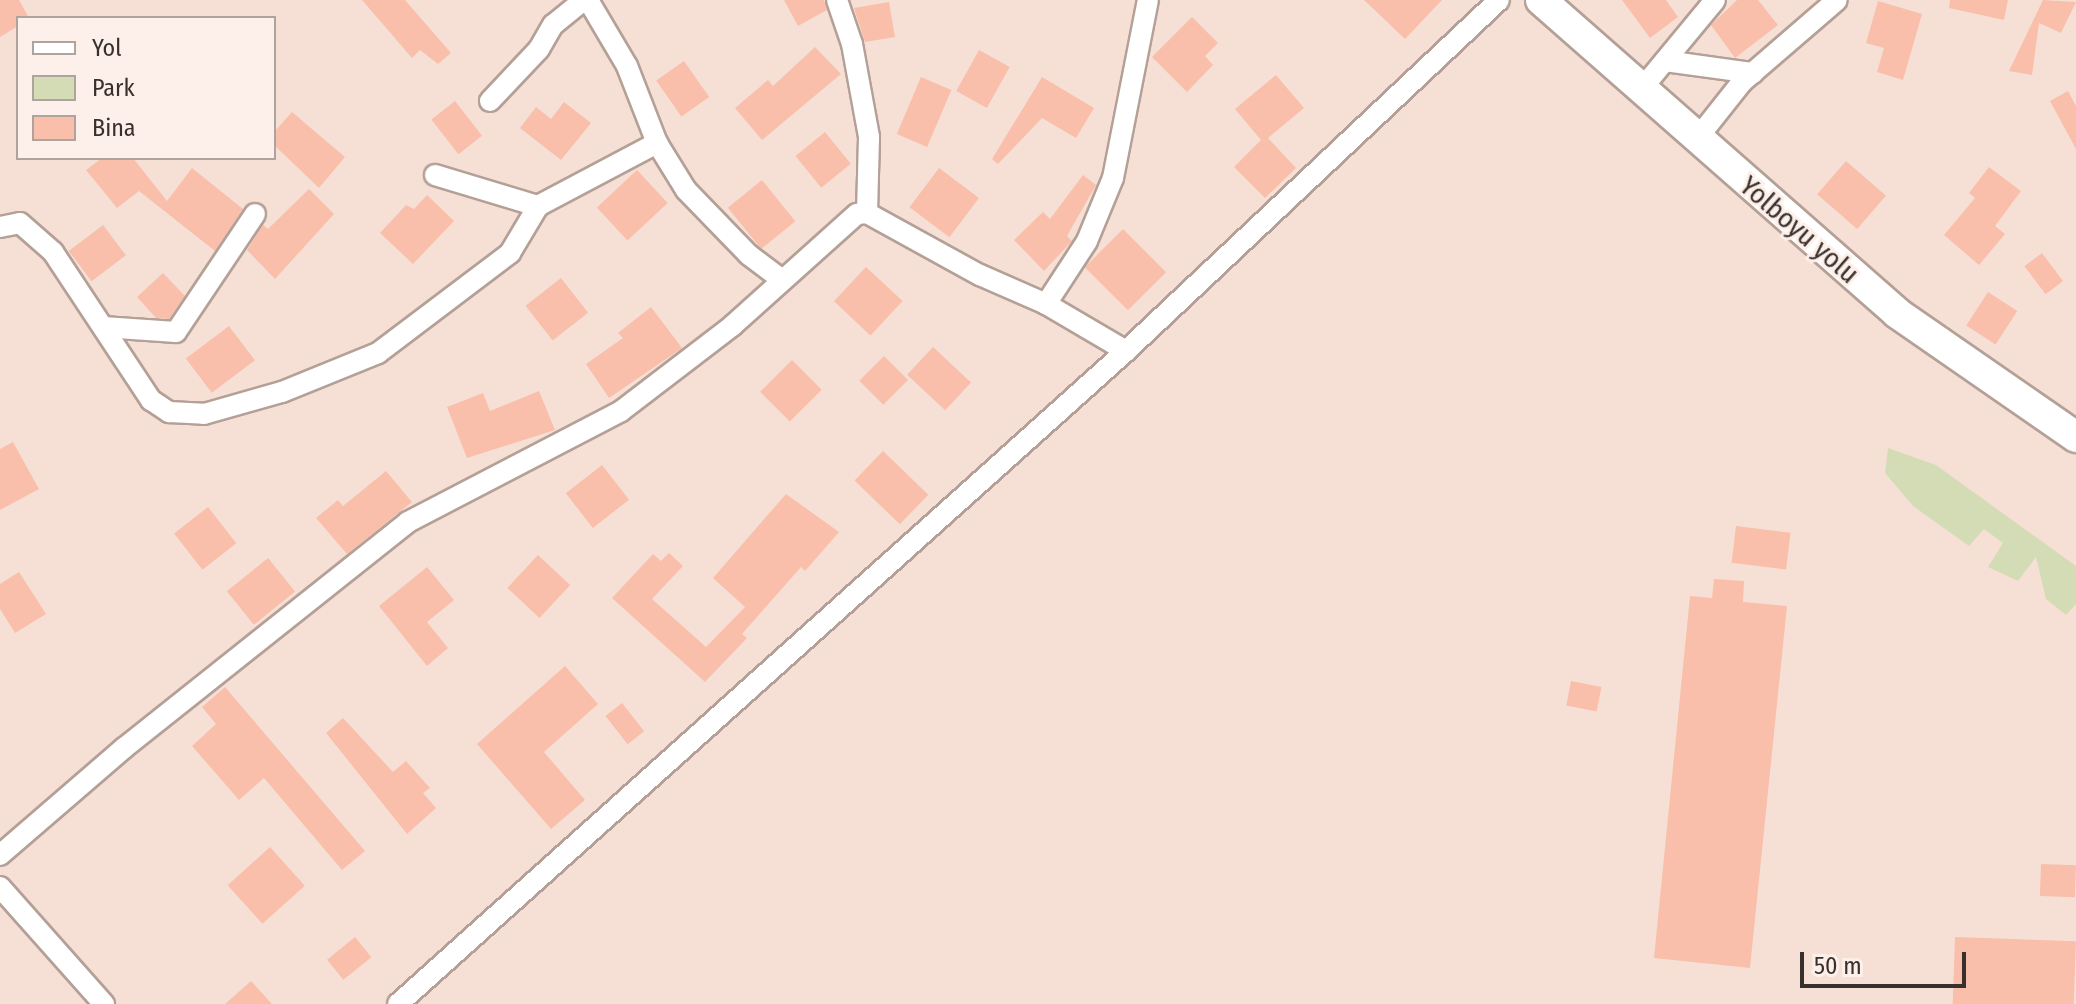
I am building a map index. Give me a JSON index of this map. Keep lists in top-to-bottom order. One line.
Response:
{"streets":{"main road":["Yolboyu yolu"]},"legend":["Yol","Park","Bina"],"scale_bar":"50 m"}
